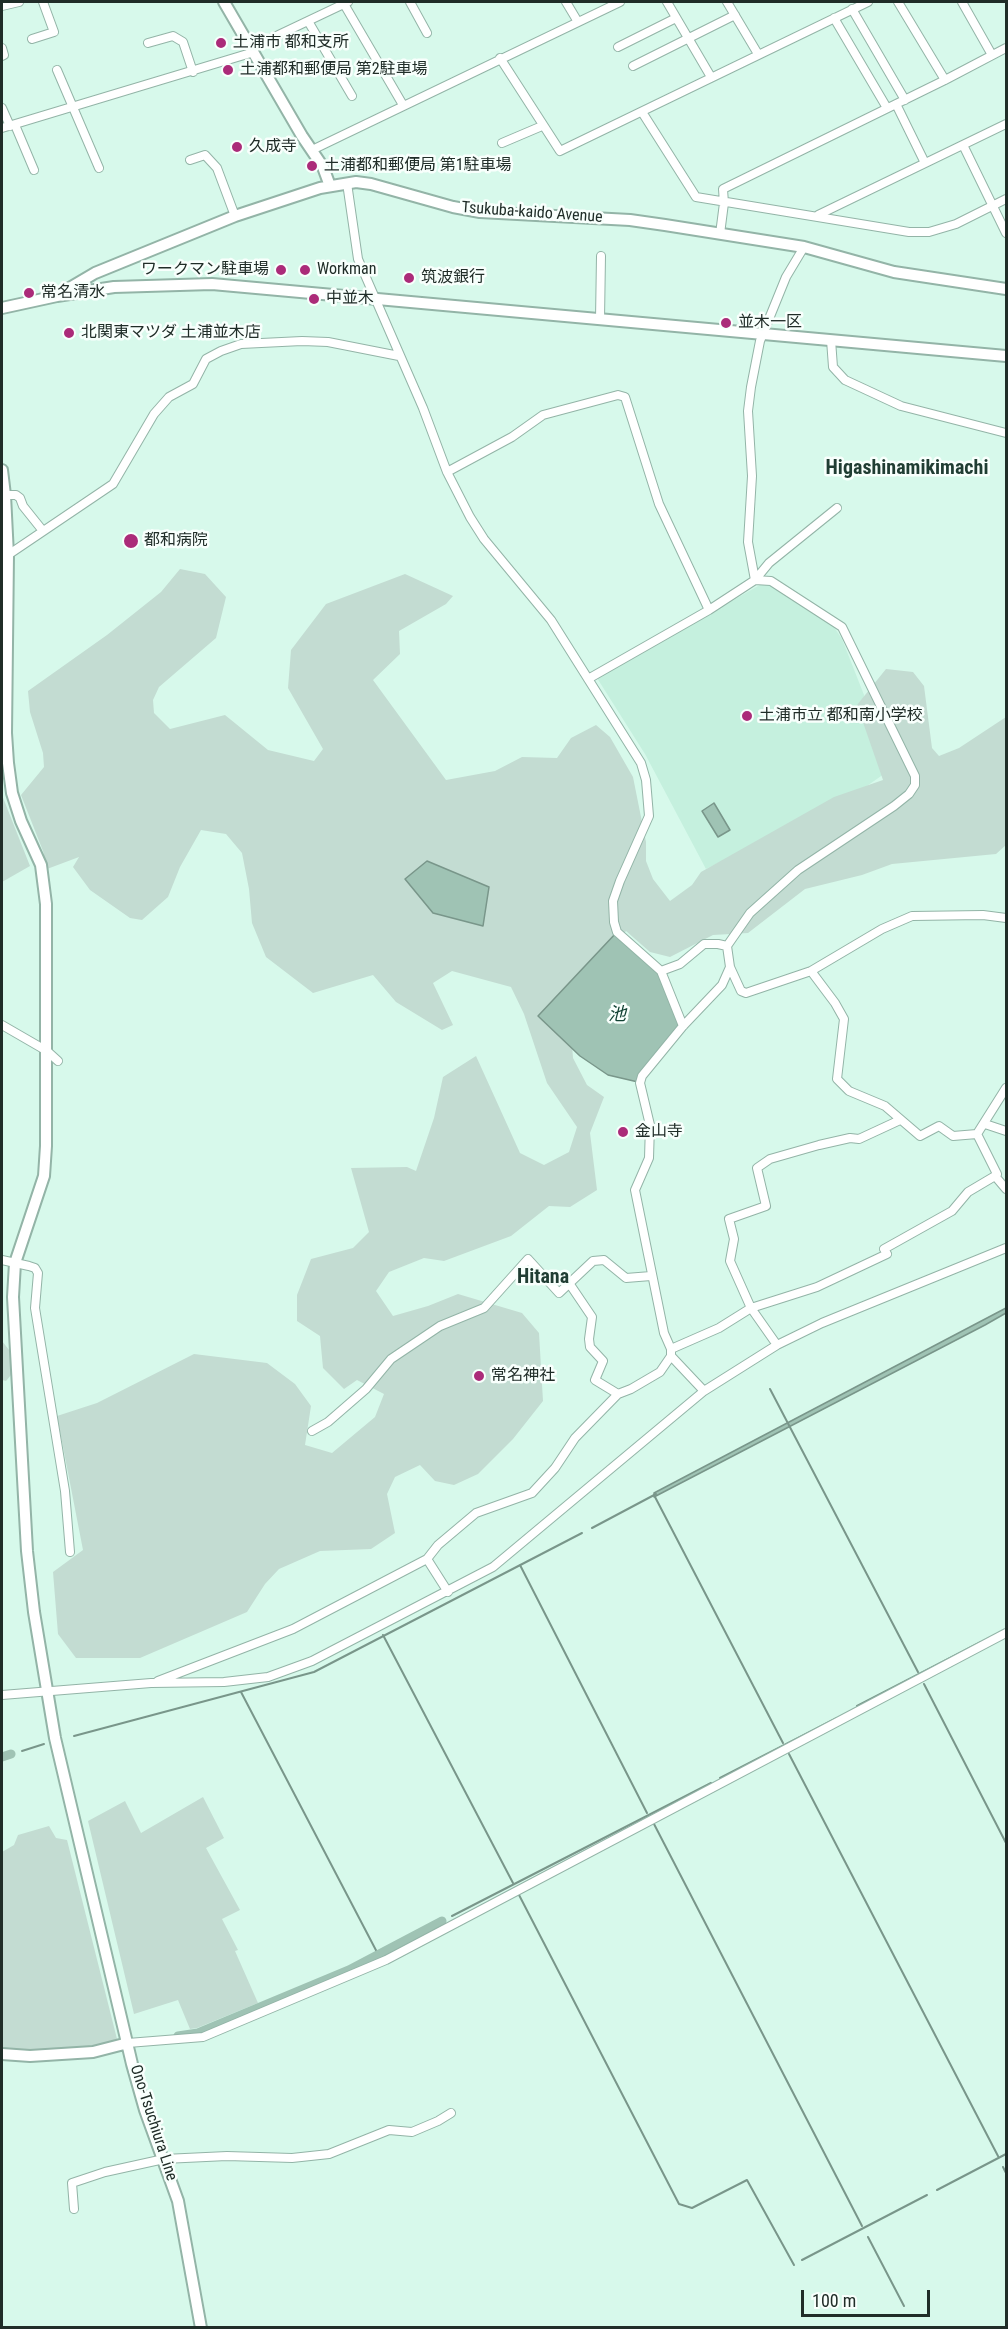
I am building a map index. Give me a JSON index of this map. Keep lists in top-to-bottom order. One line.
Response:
{"streets":{"street":["Tsukuba-kaido Avenue","Ono-Tsuchiura Line"]},"districts":["Higashinamikimachi","Hitana"],"water":["池"],"places":["土浦市 都和支所","土浦都和郵便局 第2駐車場","久成寺","土浦都和郵便局 第1駐車場","ワークマン駐車場","Workman","筑波銀行","常名清水","中並木","並木一区","北関東マツダ 土浦並木店","都和病院","土浦市立 都和南小学校","金山寺","常名神社"],"scale_bar":"100 m"}
